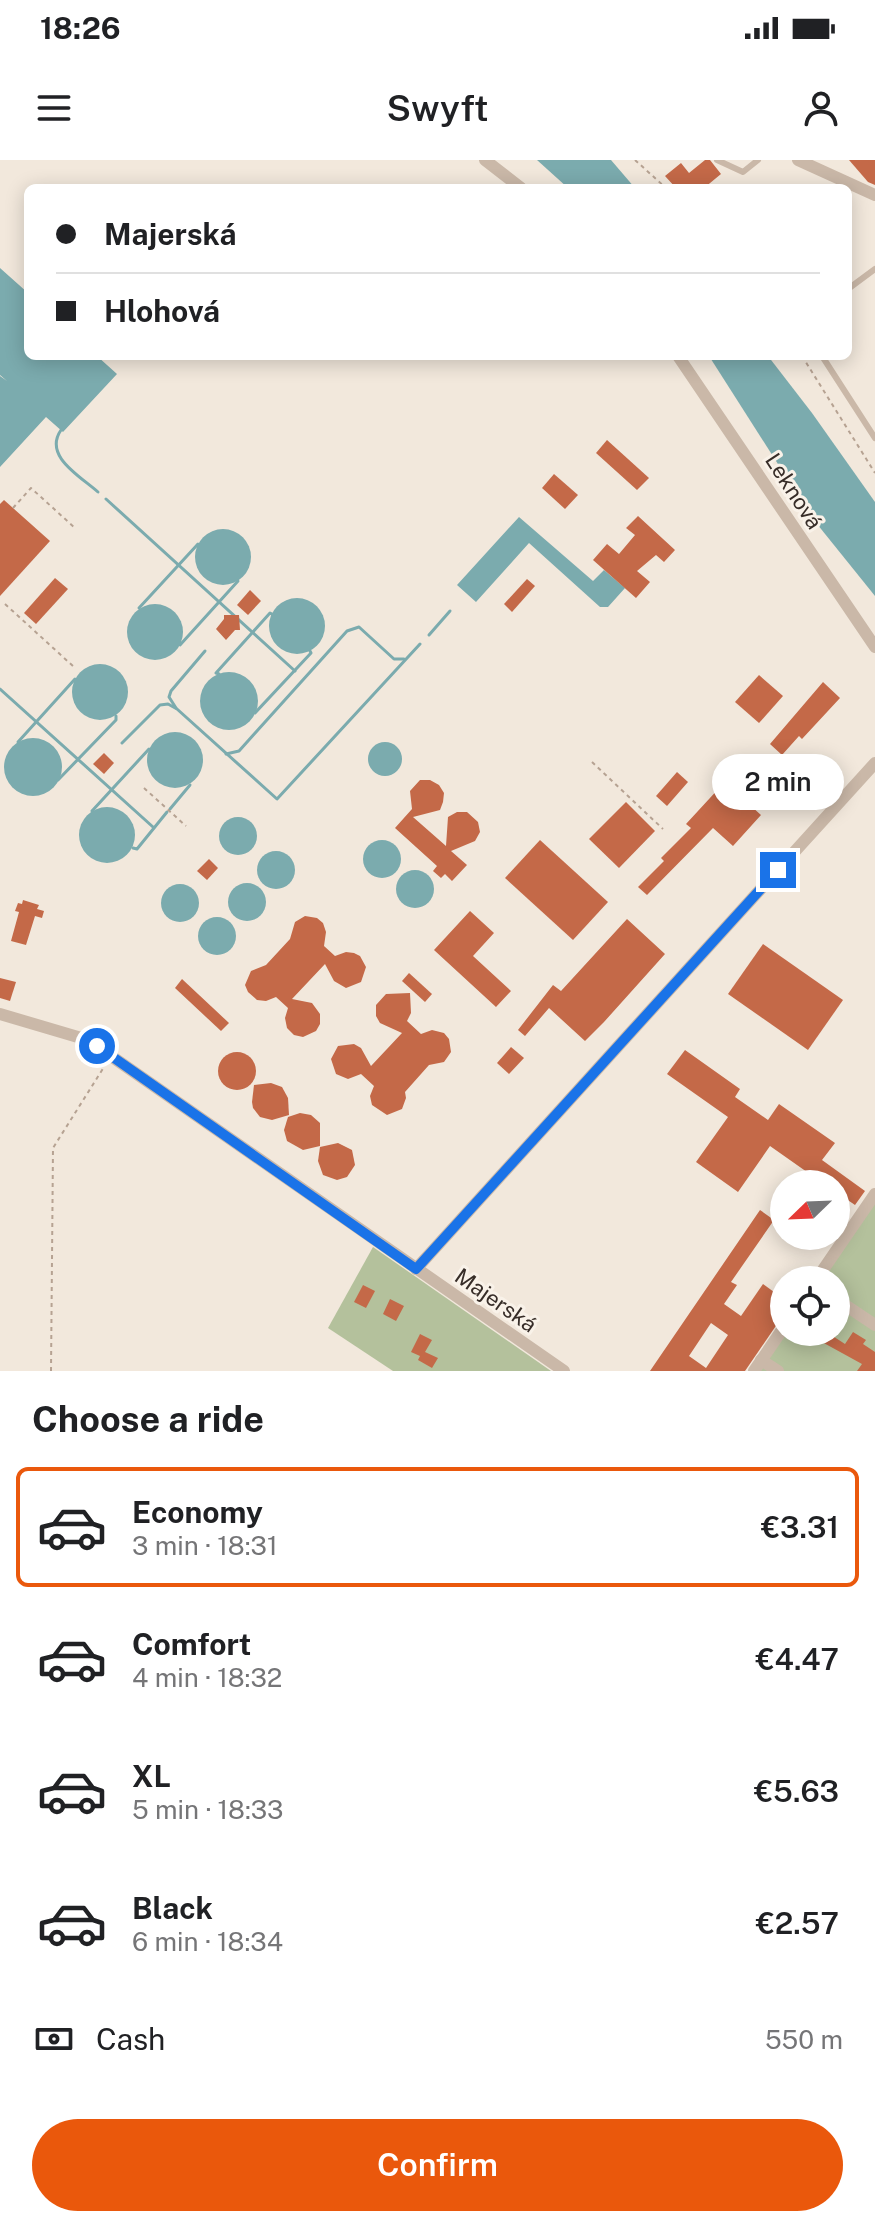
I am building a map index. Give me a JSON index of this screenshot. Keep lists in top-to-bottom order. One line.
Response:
{"streets":{"street":["Leknová","Majerská"]},"north":"bottom left","page":{"status":"18:26","header":"Swyft","banner":["Majerská","Hlohová"],"bubble":"2 min","heading":"Choose a ride","list":[{"name":"Economy","note":"3 min · 18:31","value":"€3.31"},{"name":"Comfort","note":"4 min · 18:32","value":"€4.47"},{"name":"XL","note":"5 min · 18:33","value":"€5.63"},{"name":"Black","note":"6 min · 18:34","value":"€2.57"}],"pay":["Cash","550 m"],"buttons":"Confirm"}}
